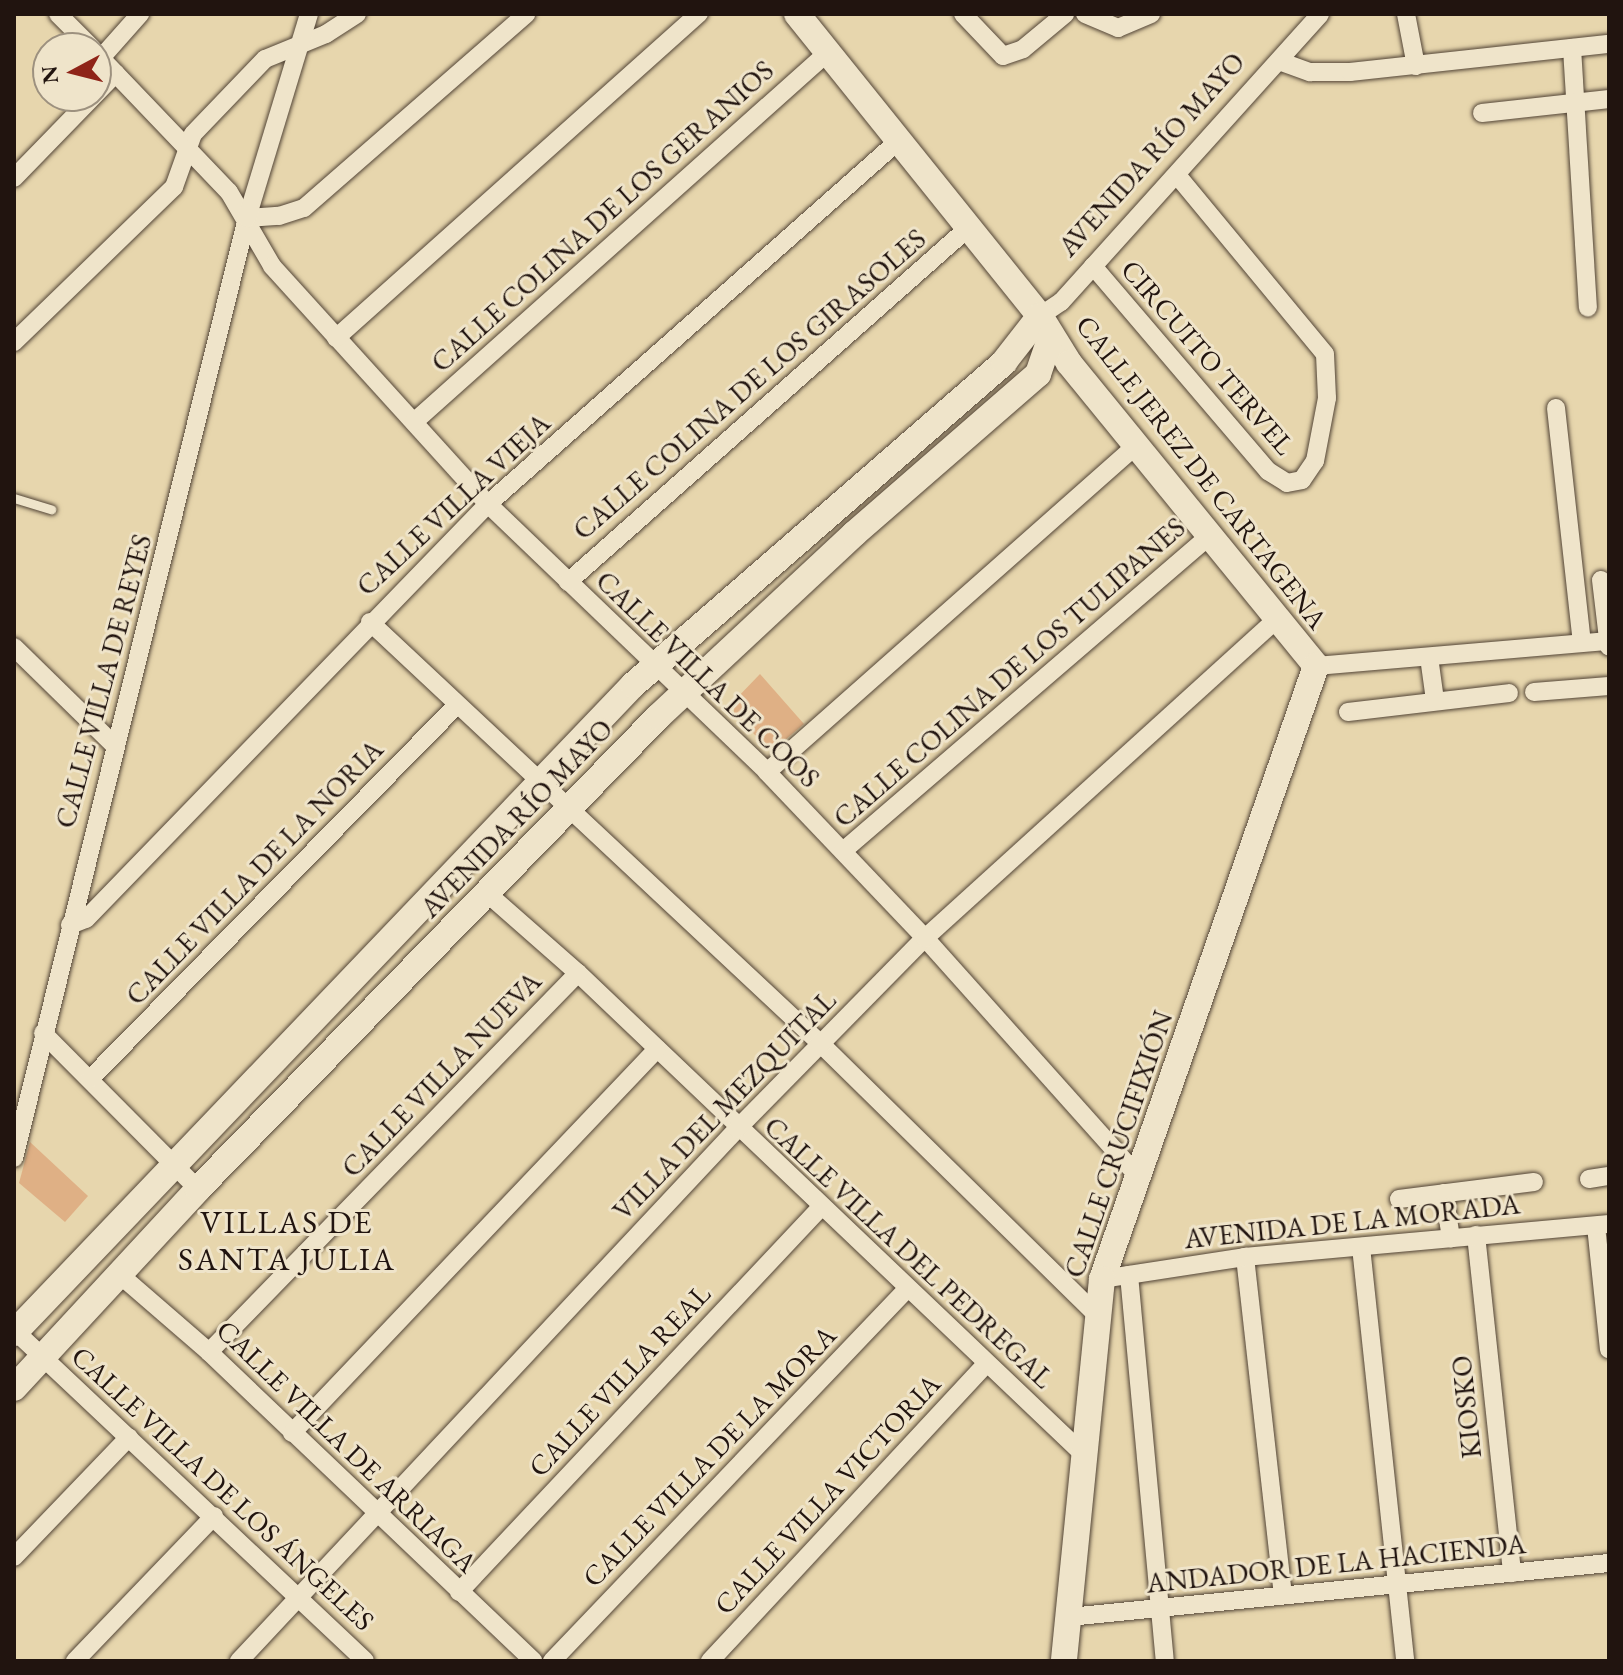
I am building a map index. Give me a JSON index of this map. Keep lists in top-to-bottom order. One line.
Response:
{"streets":{"street":["AVENIDA RÍO MAYO","CALLE COLINA DE LOS GERANIOS","CIRCUITO TERVEL","CALLE COLINA DE LOS GIRASOLES","CALLE JEREZ DE CARTAGENA","CALLE VILLA VIEJA","CALLE COLINA DE LOS TULIPANES","CALLE VILLA DE COOS","CALLE VILLA DE REYES","CALLE VILLA DE LA NORIA","CALLE VILLA NUEVA","VILLA DEL MEZQUITAL","CALLE CRUCIFIXIÓN","AVENIDA DE LA MORADA","CALLE VILLA DEL PEDREGAL","CALLE VILLA REAL","KIOSKO","CALLE VILLA DE ARRIAGA","CALLE VILLA DE LA MORA","CALLE VILLA DE LOS ÁNGELES","CALLE VILLA VICTORIA","ANDADOR DE LA HACIENDA"]},"crossings":[["AVENIDA RÍO MAYO","CIRCUITO TERVEL"],["AVENIDA RÍO MAYO","CALLE JEREZ DE CARTAGENA"],["AVENIDA RÍO MAYO","CALLE VILLA DE COOS"],["AVENIDA RÍO MAYO","CALLE VILLA DEL PEDREGAL"],["AVENIDA RÍO MAYO","CALLE VILLA DE ARRIAGA"],["AVENIDA RÍO MAYO","CALLE VILLA DE LOS ÁNGELES"],["CALLE COLINA DE LOS GERANIOS","CALLE JEREZ DE CARTAGENA"],["CALLE COLINA DE LOS GERANIOS","CALLE VILLA DE COOS"],["CALLE COLINA DE LOS GIRASOLES","CALLE JEREZ DE CARTAGENA"],["CALLE COLINA DE LOS GIRASOLES","CALLE VILLA DE COOS"],["CALLE JEREZ DE CARTAGENA","CALLE VILLA VIEJA"],["CALLE JEREZ DE CARTAGENA","CALLE COLINA DE LOS TULIPANES"],["CALLE JEREZ DE CARTAGENA","VILLA DEL MEZQUITAL"],["CALLE JEREZ DE CARTAGENA","CALLE CRUCIFIXIÓN"],["CALLE VILLA VIEJA","CALLE VILLA DE COOS"],["CALLE VILLA VIEJA","CALLE VILLA DE REYES"],["CALLE COLINA DE LOS TULIPANES","CALLE VILLA DE COOS"],["CALLE VILLA DE COOS","CALLE VILLA DE REYES"],["CALLE VILLA DE COOS","VILLA DEL MEZQUITAL"],["CALLE VILLA DE COOS","CALLE CRUCIFIXIÓN"],["CALLE VILLA NUEVA","CALLE VILLA DEL PEDREGAL"],["CALLE VILLA NUEVA","CALLE VILLA DE ARRIAGA"],["VILLA DEL MEZQUITAL","CALLE VILLA DEL PEDREGAL"],["VILLA DEL MEZQUITAL","CALLE VILLA DE ARRIAGA"],["VILLA DEL MEZQUITAL","CALLE VILLA DE LOS ÁNGELES"],["CALLE CRUCIFIXIÓN","AVENIDA DE LA MORADA"],["CALLE CRUCIFIXIÓN","CALLE VILLA DEL PEDREGAL"],["CALLE CRUCIFIXIÓN","ANDADOR DE LA HACIENDA"],["AVENIDA DE LA MORADA","KIOSKO"],["CALLE VILLA DEL PEDREGAL","CALLE VILLA REAL"],["CALLE VILLA DEL PEDREGAL","CALLE VILLA DE LA MORA"],["CALLE VILLA DEL PEDREGAL","CALLE VILLA VICTORIA"],["CALLE VILLA REAL","CALLE VILLA DE ARRIAGA"],["KIOSKO","ANDADOR DE LA HACIENDA"]],"districts":["VILLAS DE SANTA JULIA"],"north":"left"}
